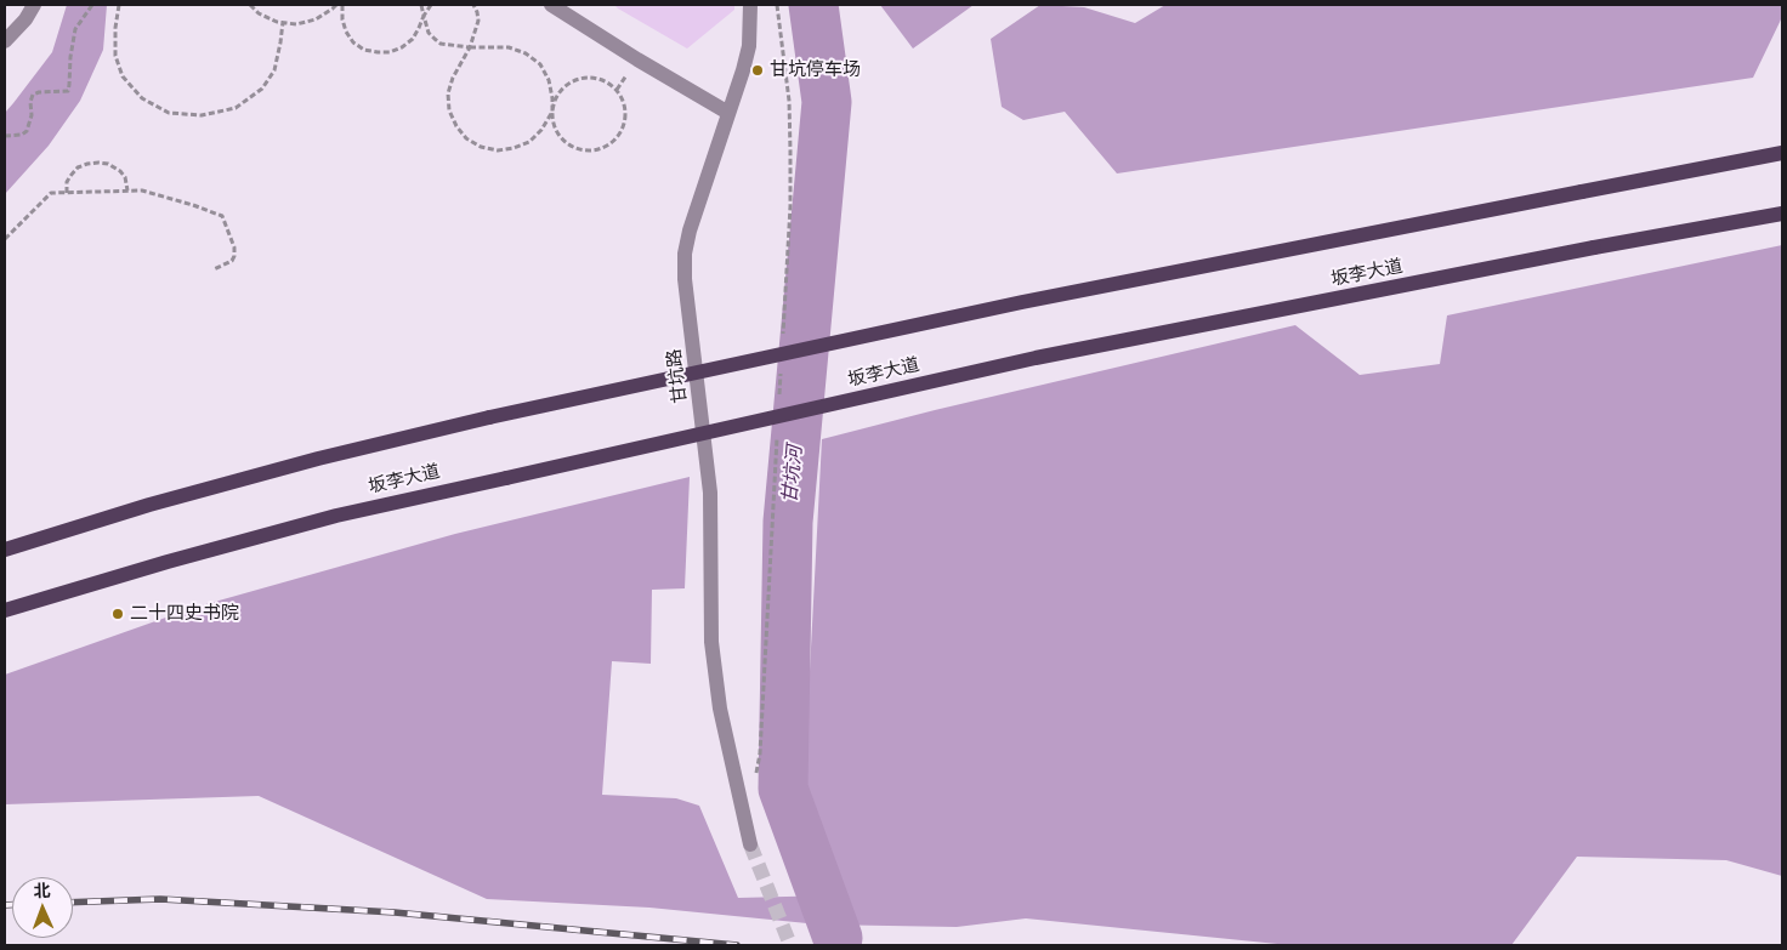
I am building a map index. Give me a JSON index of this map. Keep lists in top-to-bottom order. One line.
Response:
{"streets":{"main road":["坂李大道"],"street":["甘坑路"]},"water":["甘坑河"],"places":["甘坑停车场","二十四史书院"],"north":"top"}
